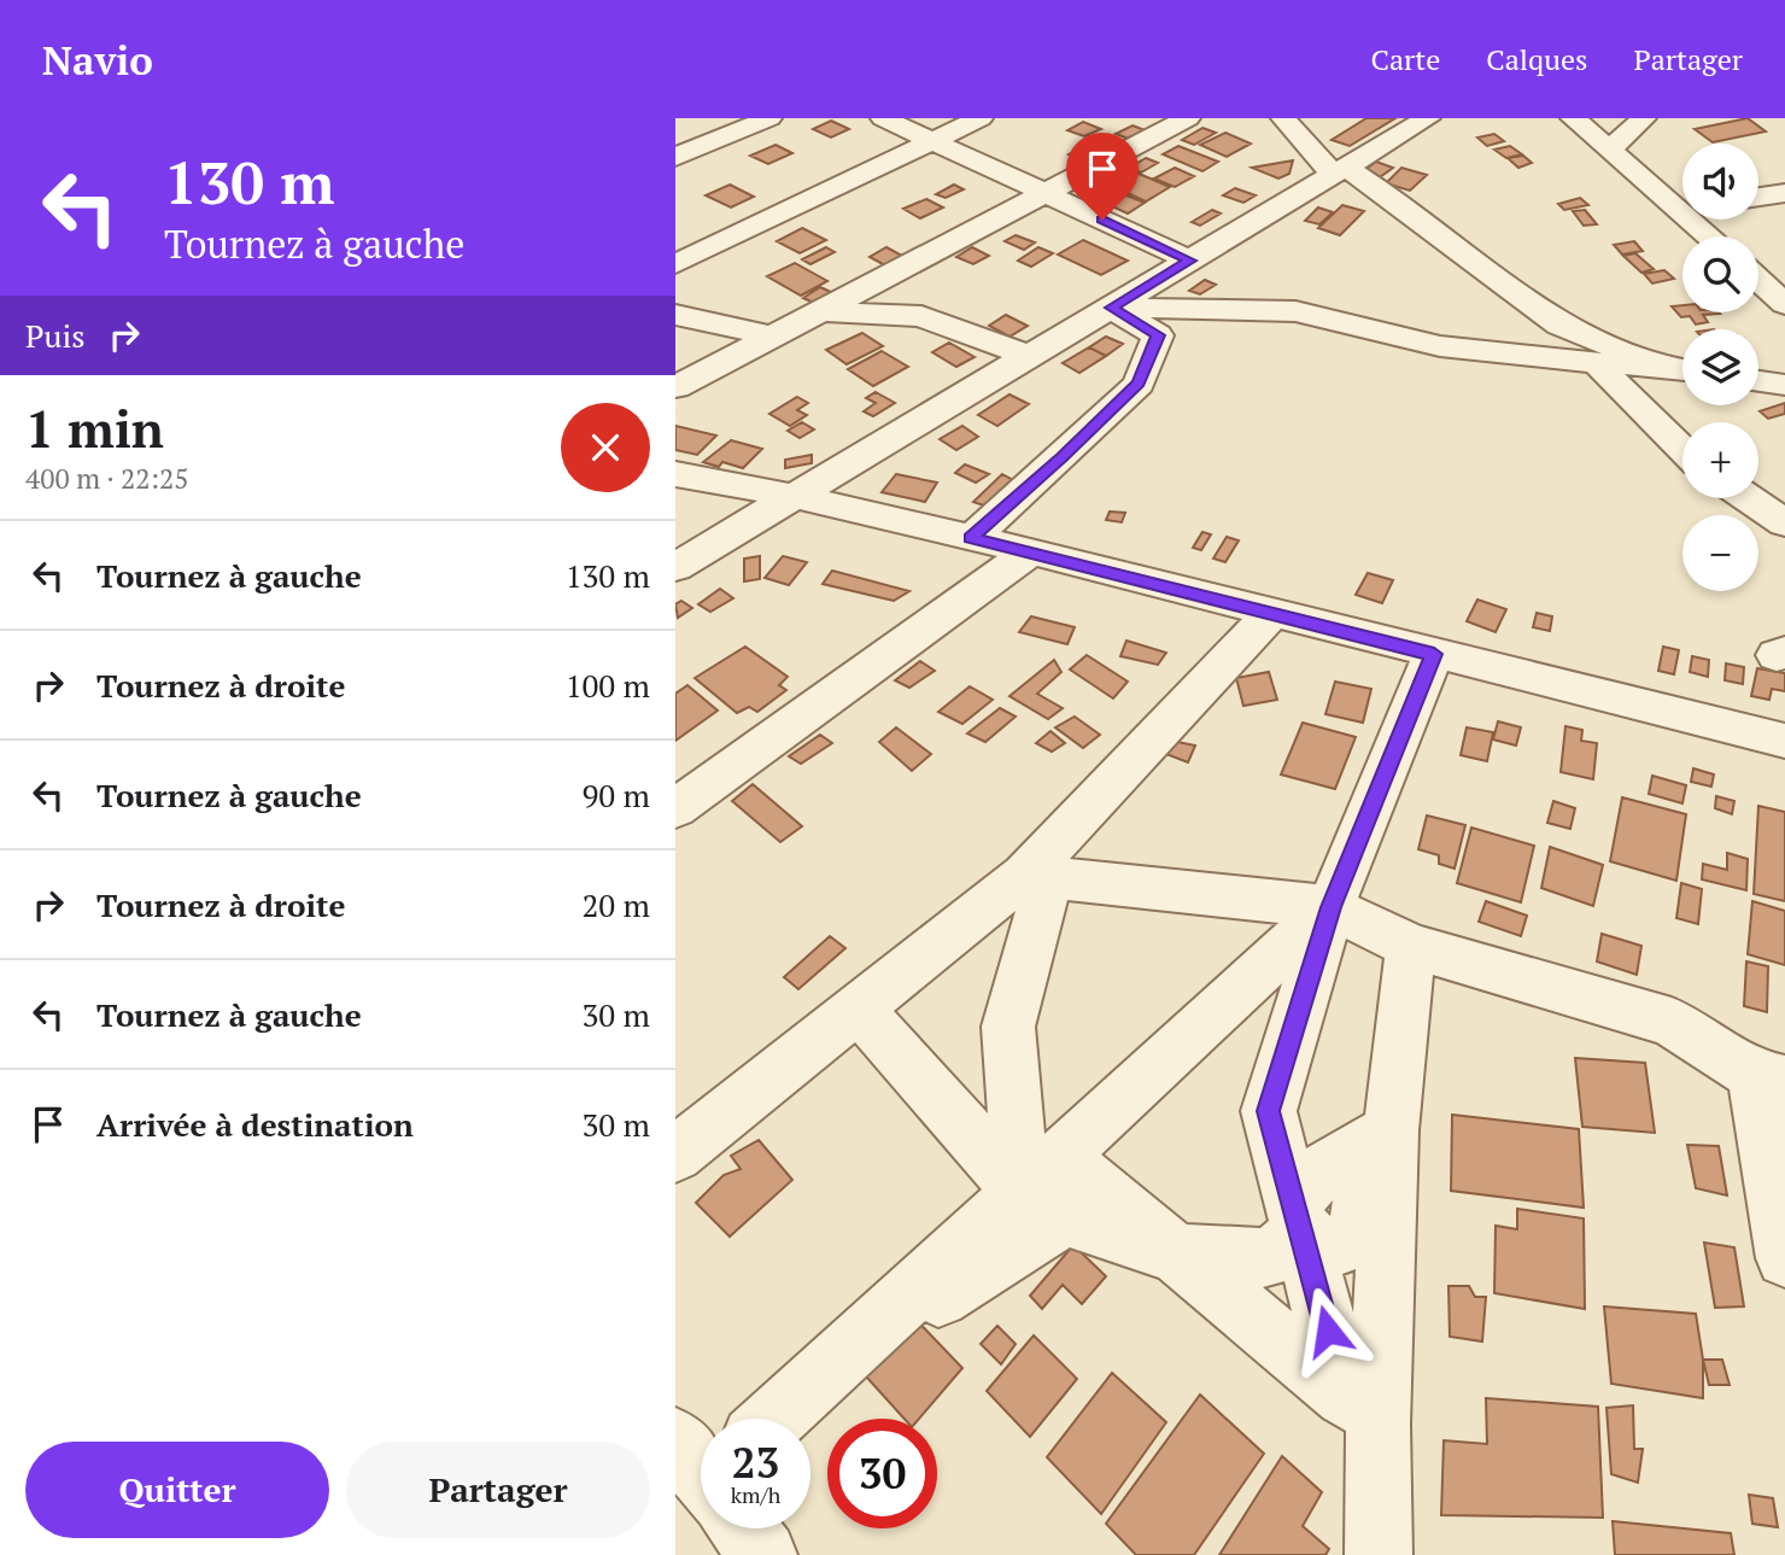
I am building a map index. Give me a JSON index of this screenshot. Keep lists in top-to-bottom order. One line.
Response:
{"page":{"header":"Navio","nav":["Carte","Calques","Partager"],"turn":["130 m","Tournez à gauche"],"map_buttons":["+","−"],"then":"Puis","heading":["1 min","400 m · 22:25"],"list":[{"name":"Tournez à gauche","value":"130 m"},{"name":"Tournez à droite","value":"100 m"},{"name":"Tournez à gauche","value":"90 m"},{"name":"Tournez à droite","value":"20 m"},{"name":"Tournez à gauche","value":"30 m"},{"name":"Arrivée à destination","value":"30 m"}],"speed":"23 km/h","limit":"30","buttons":["Quitter","Partager"]}}
